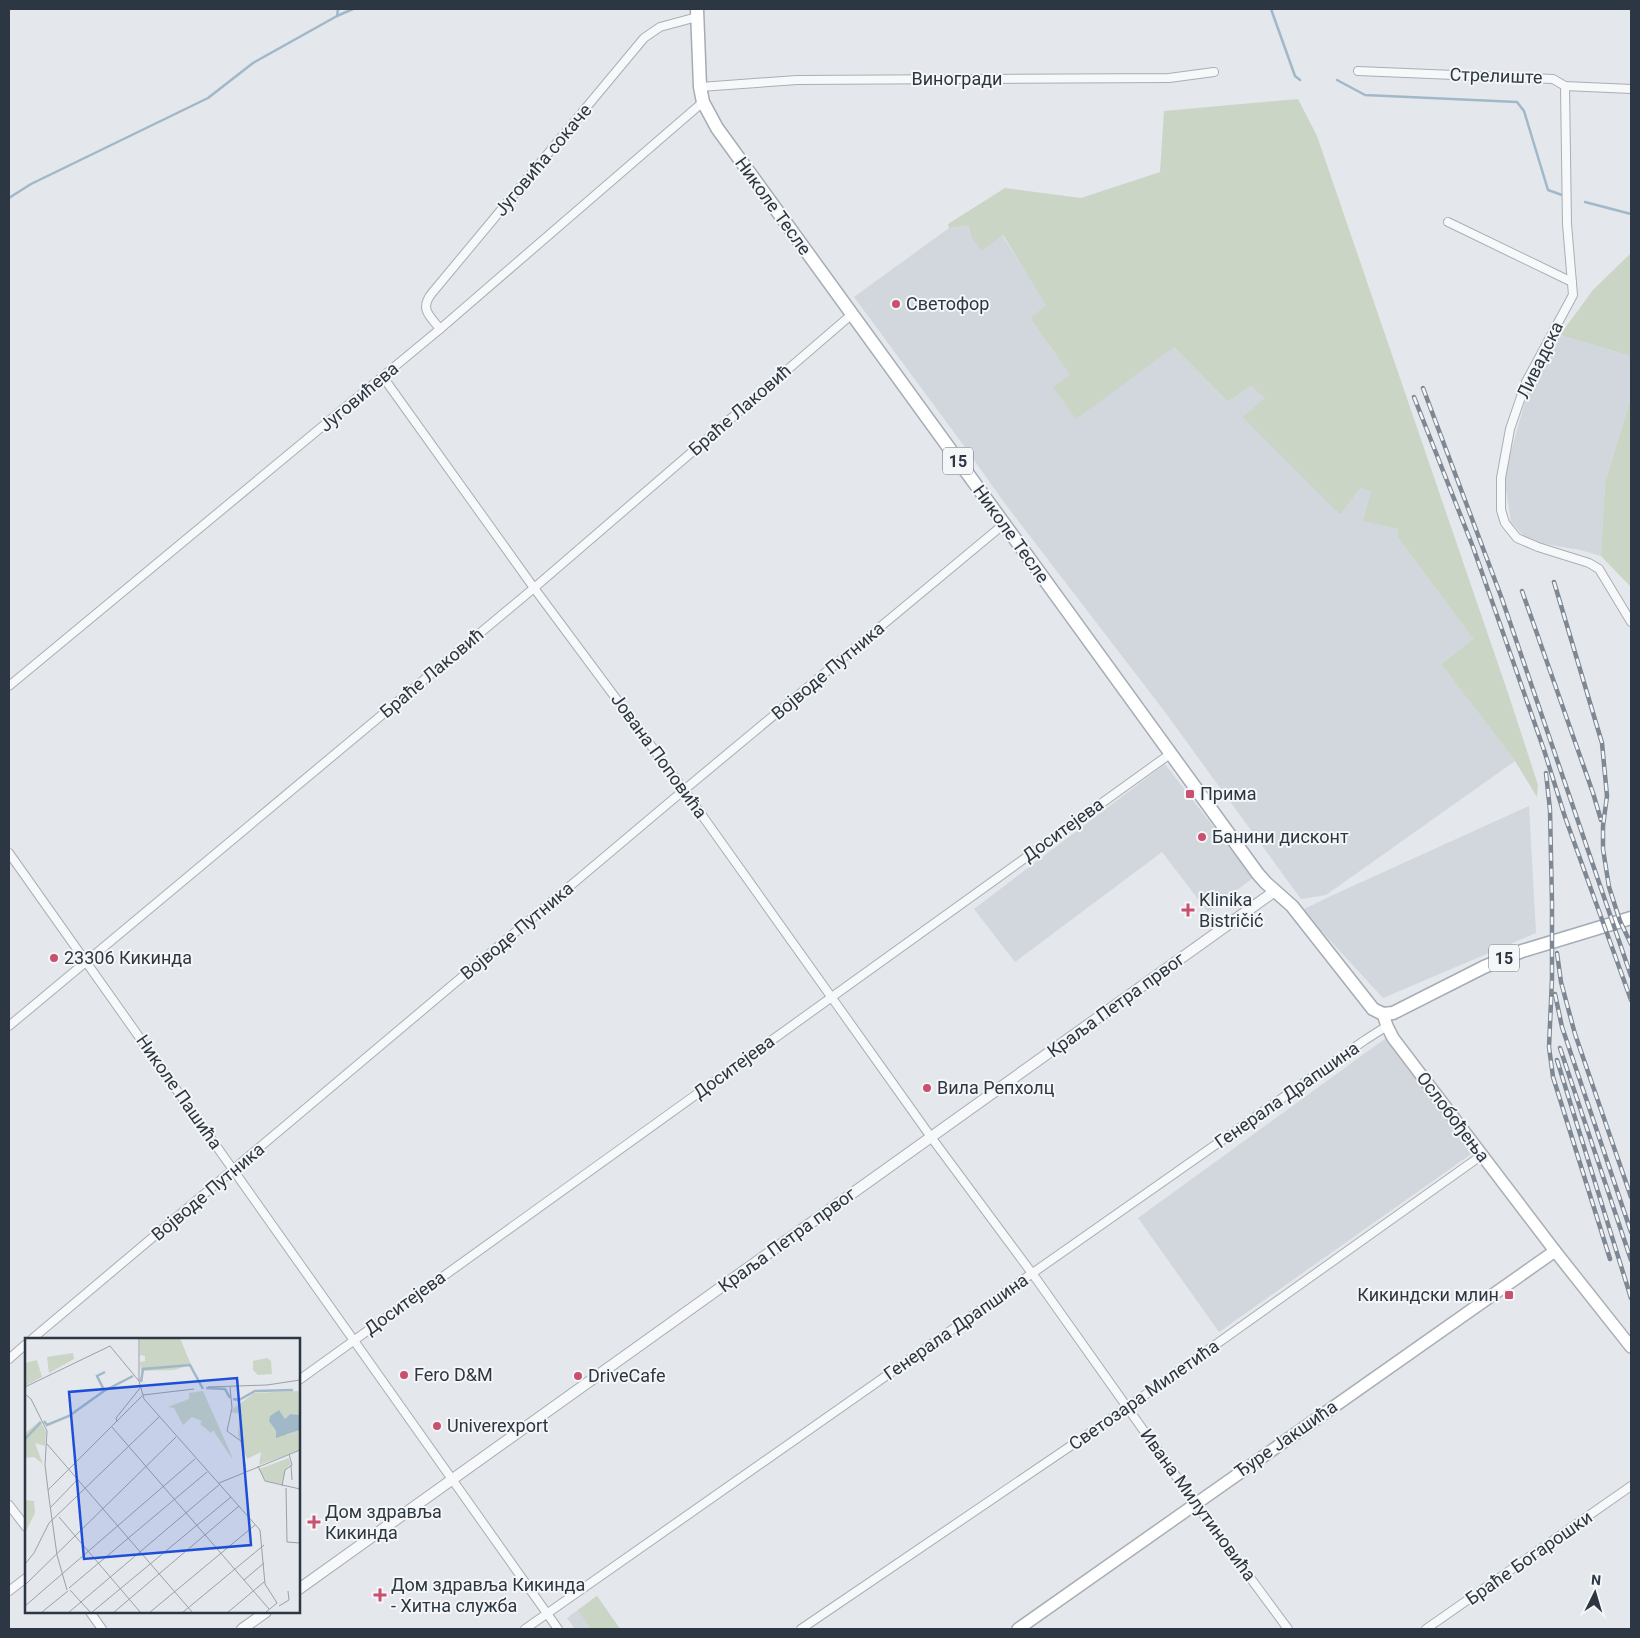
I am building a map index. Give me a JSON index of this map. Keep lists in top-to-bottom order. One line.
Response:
{"streets":{"main road":["Николе Тесле","15","Ослобођења","Ђуре Јакшића"],"street":["Стрелиште","Виногради","Југовића сокаче","Ливадска","Југовићева","Браће Лаковић","Војводе Путника","Јована Поповића","Доситејева","Краља Петра првог","Николе Пашића","Генерала Драпшина","Светозара Милетића","Ивана Милутиновића","Браће Богарошки"]},"crossings":[["Стрелиште","Ливадска"],["Виногради","Николе Тесле"],["Југовића сокаче","Николе Тесле"],["Југовића сокаче","Југовићева"],["Николе Тесле","Југовићева"],["Николе Тесле","Браће Лаковић"],["Николе Тесле","Војводе Путника"],["Николе Тесле","Доситејева"],["Николе Тесле","Краља Петра првог"],["Николе Тесле","Ослобођења"],["Југовићева","Јована Поповића"],["Браће Лаковић","Јована Поповића"],["Браће Лаковић","Николе Пашића"],["15","Генерала Драпшина"],["15","Ослобођења"],["Војводе Путника","Јована Поповића"],["Војводе Путника","Николе Пашића"],["Јована Поповића","Доситејева"],["Јована Поповића","Краља Петра првог"],["Јована Поповића","Ивана Милутиновића"],["Доситејева","Николе Пашића"],["Краља Петра првог","Николе Пашића"],["Краља Петра првог","Ослобођења"],["Краља Петра првог","Ивана Милутиновића"],["Николе Пашића","Генерала Драпшина"],["Генерала Драпшина","Ослобођења"],["Генерала Драпшина","Ивана Милутиновића"],["Ослобођења","Светозара Милетића"],["Ослобођења","Ђуре Јакшића"],["Светозара Милетића","Ивана Милутиновића"],["Ђуре Јакшића","Ивана Милутиновића"]],"places":{"other":["Светофор","Банини дисконт","23306 Кикинда","Вила Репхолц","Fero D&M","DriveCafe","Univerexport"],"transit":["Прима","Кикиндски млин"],"health":["Klinika Bistričić","Дом здравља Кикинда","Дом здравља Кикинда - Хитна служба"]},"north":"top"}
